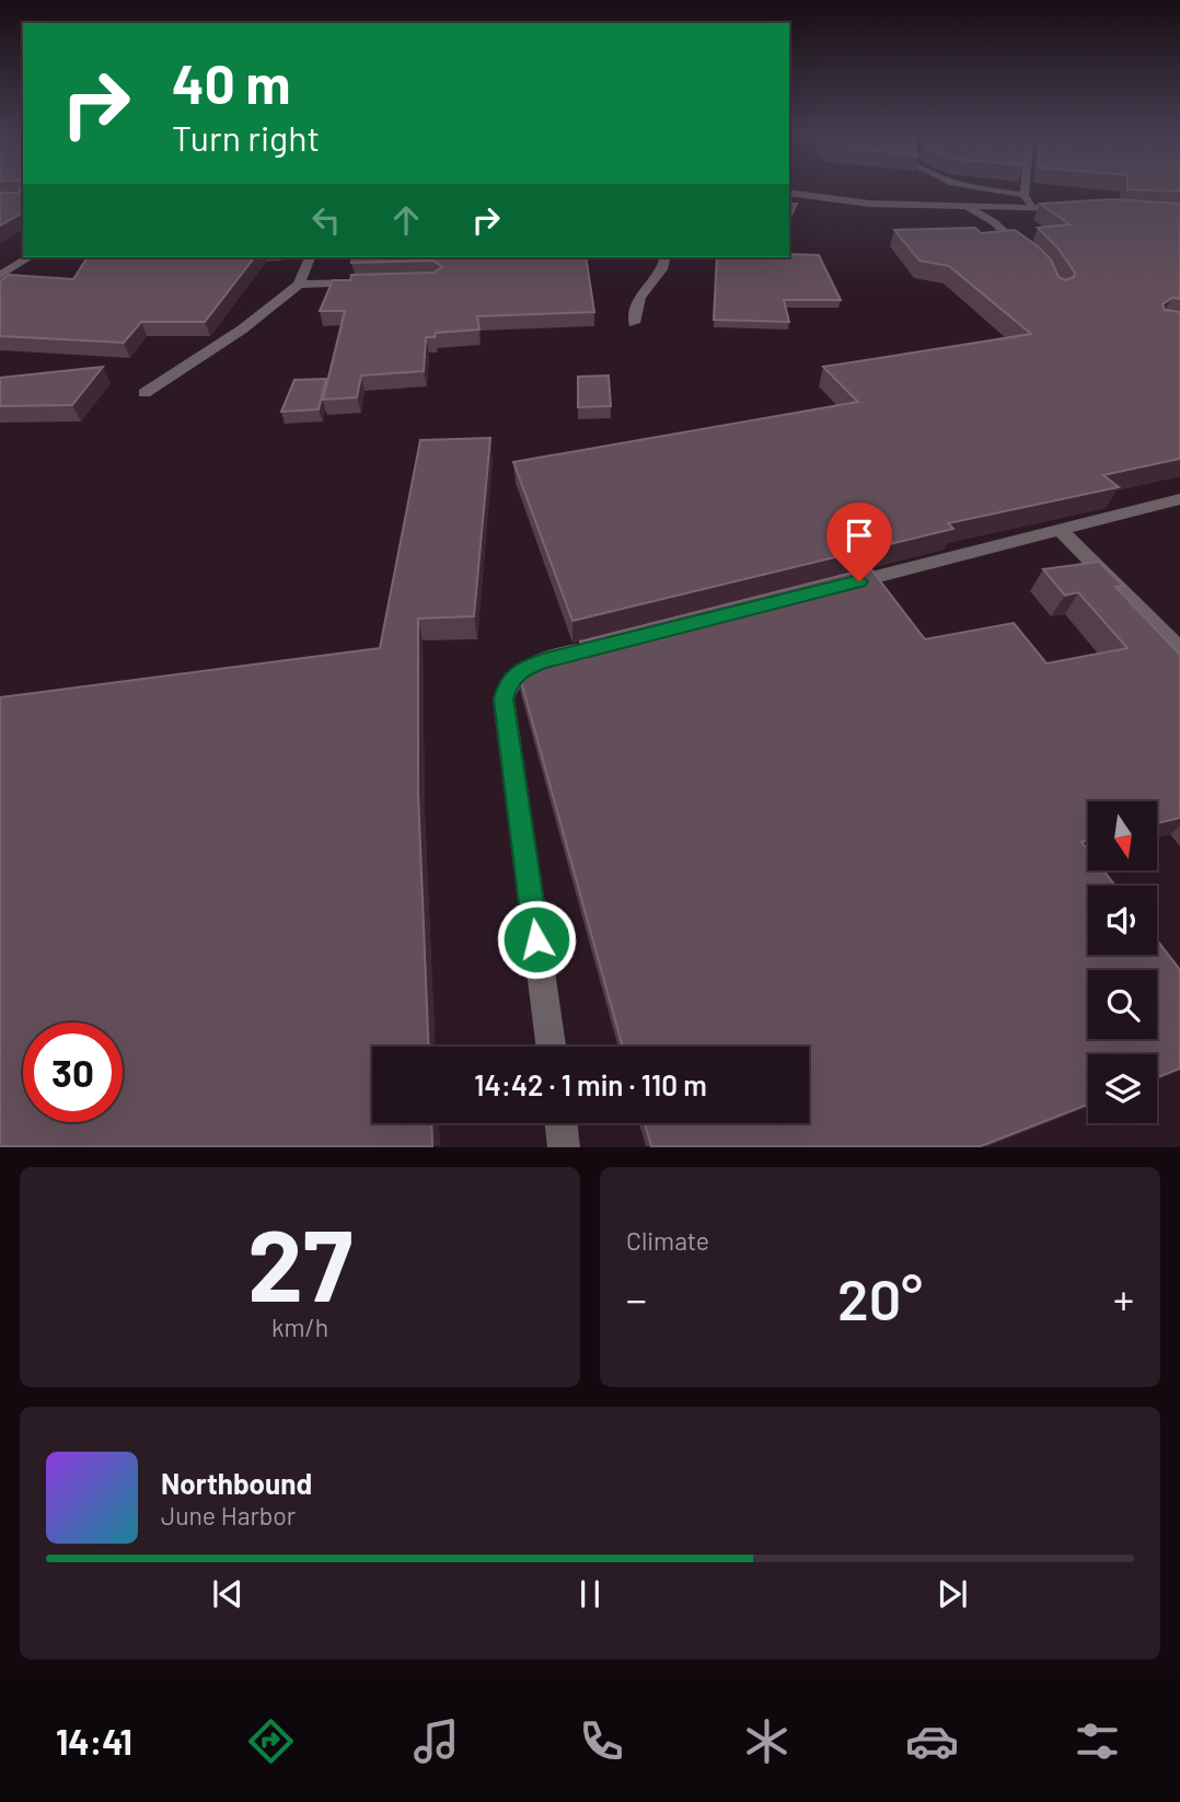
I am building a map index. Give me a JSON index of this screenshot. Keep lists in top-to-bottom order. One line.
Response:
{"north":"bottom","page":{"turn":["40 m","Turn right"],"limit":"30","trip":"14:42 · 1 min · 110 m","tile":[["27","km/h"],"Climate"],"heat":["−","20°","+"],"song":["Northbound","June Harbor"],"tabs":"14:41"}}
